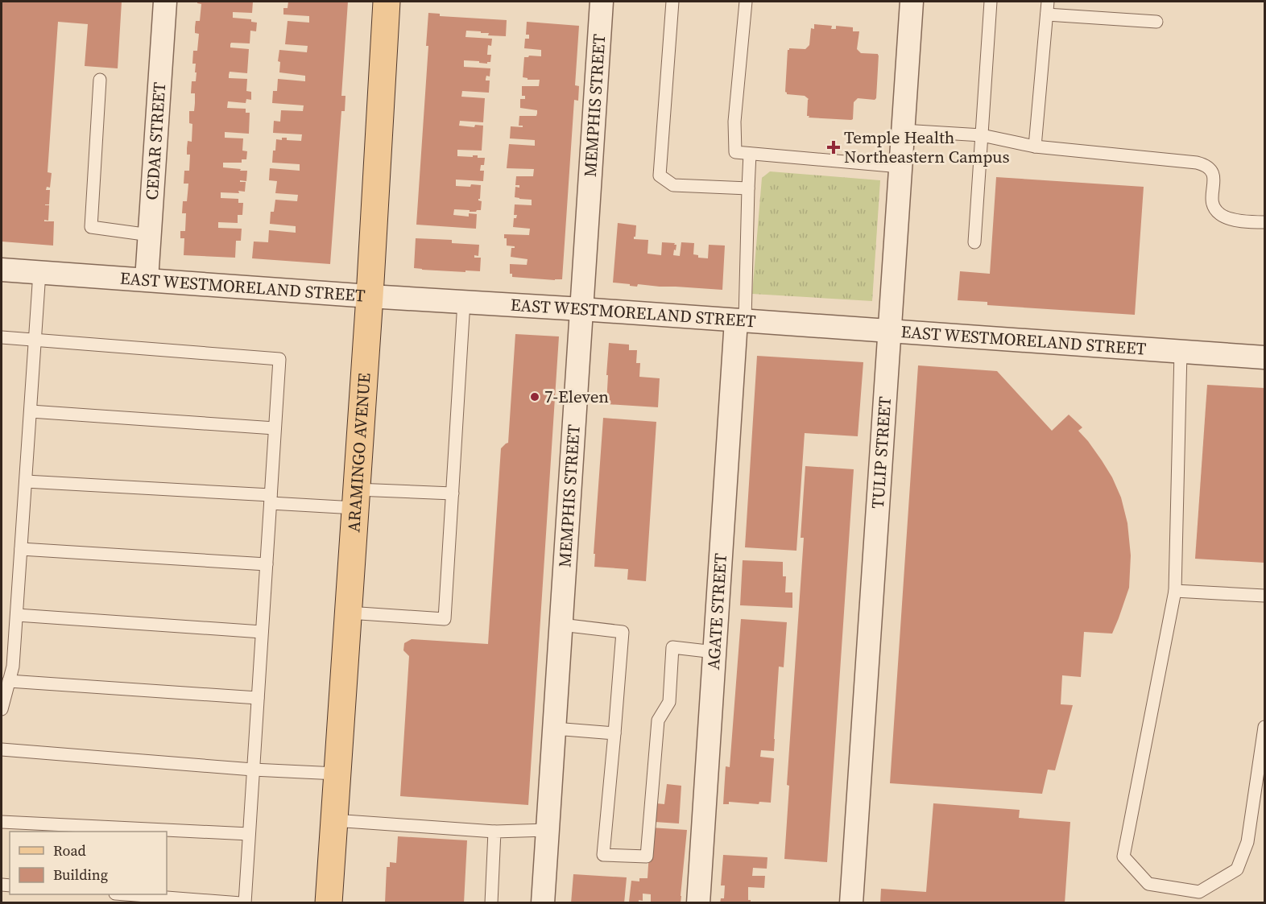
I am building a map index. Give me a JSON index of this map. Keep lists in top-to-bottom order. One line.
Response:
{"streets":{"main road":["ARAMINGO AVENUE"],"street":["MEMPHIS STREET","CEDAR STREET","EAST WESTMORELAND STREET","TULIP STREET","AGATE STREET"]},"crossings":[["MEMPHIS STREET","EAST WESTMORELAND STREET"],["CEDAR STREET","EAST WESTMORELAND STREET"],["EAST WESTMORELAND STREET","TULIP STREET"],["EAST WESTMORELAND STREET","ARAMINGO AVENUE"],["EAST WESTMORELAND STREET","AGATE STREET"]],"places":{"health":["Temple Health Northeastern Campus"],"other":["7-Eleven"]},"legend":["Road","Building"]}
